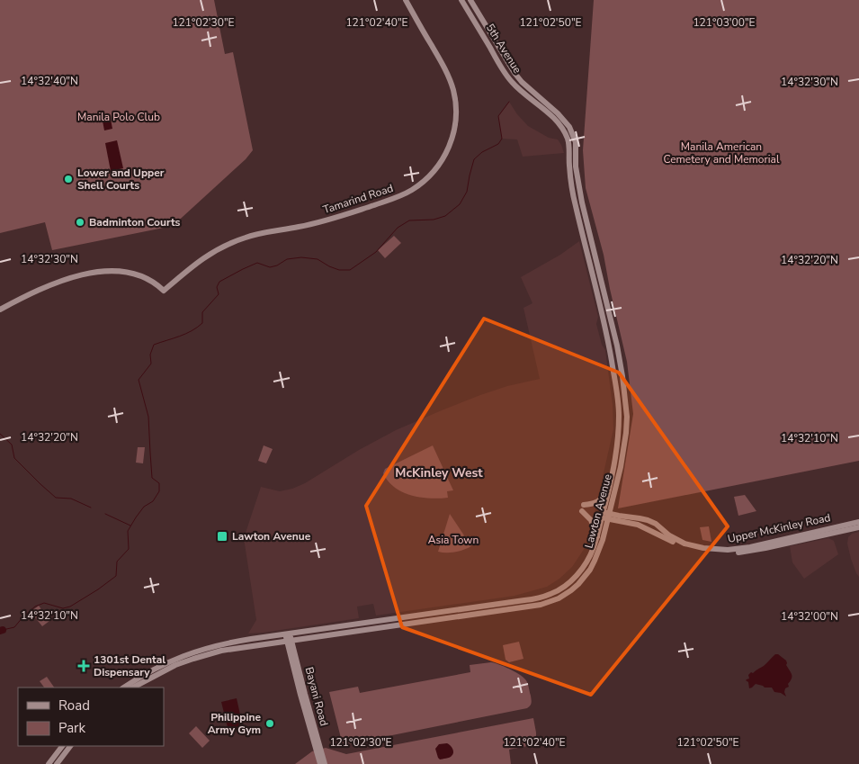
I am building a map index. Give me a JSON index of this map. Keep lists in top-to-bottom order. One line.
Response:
{"streets":{"main road":["5th Avenue","Tamarind Road","Lawton Avenue","Upper McKinley Road","Bayani Road"]},"crossings":[["5th Avenue","Lawton Avenue"],["Lawton Avenue","Upper McKinley Road"],["Lawton Avenue","Bayani Road"]],"districts":["McKinley West"],"parks":["Manila Polo Club","Manila American Cemetery and Memorial","Asia Town"],"places":{"other":["Lower and Upper Shell Courts","Badminton Courts","Philippine Army Gym"],"transit":["Lawton Avenue"],"health":["1301st Dental Dispensary"]},"legend":["Road","Park"],"coordinates":["121°02'30\"E","121°02'40\"E","121°02'50\"E","121°03'00\"E","14°32'40\"N","14°32'30\"N","14°32'20\"N","14°32'10\"N","14°32'00\"N"]}
